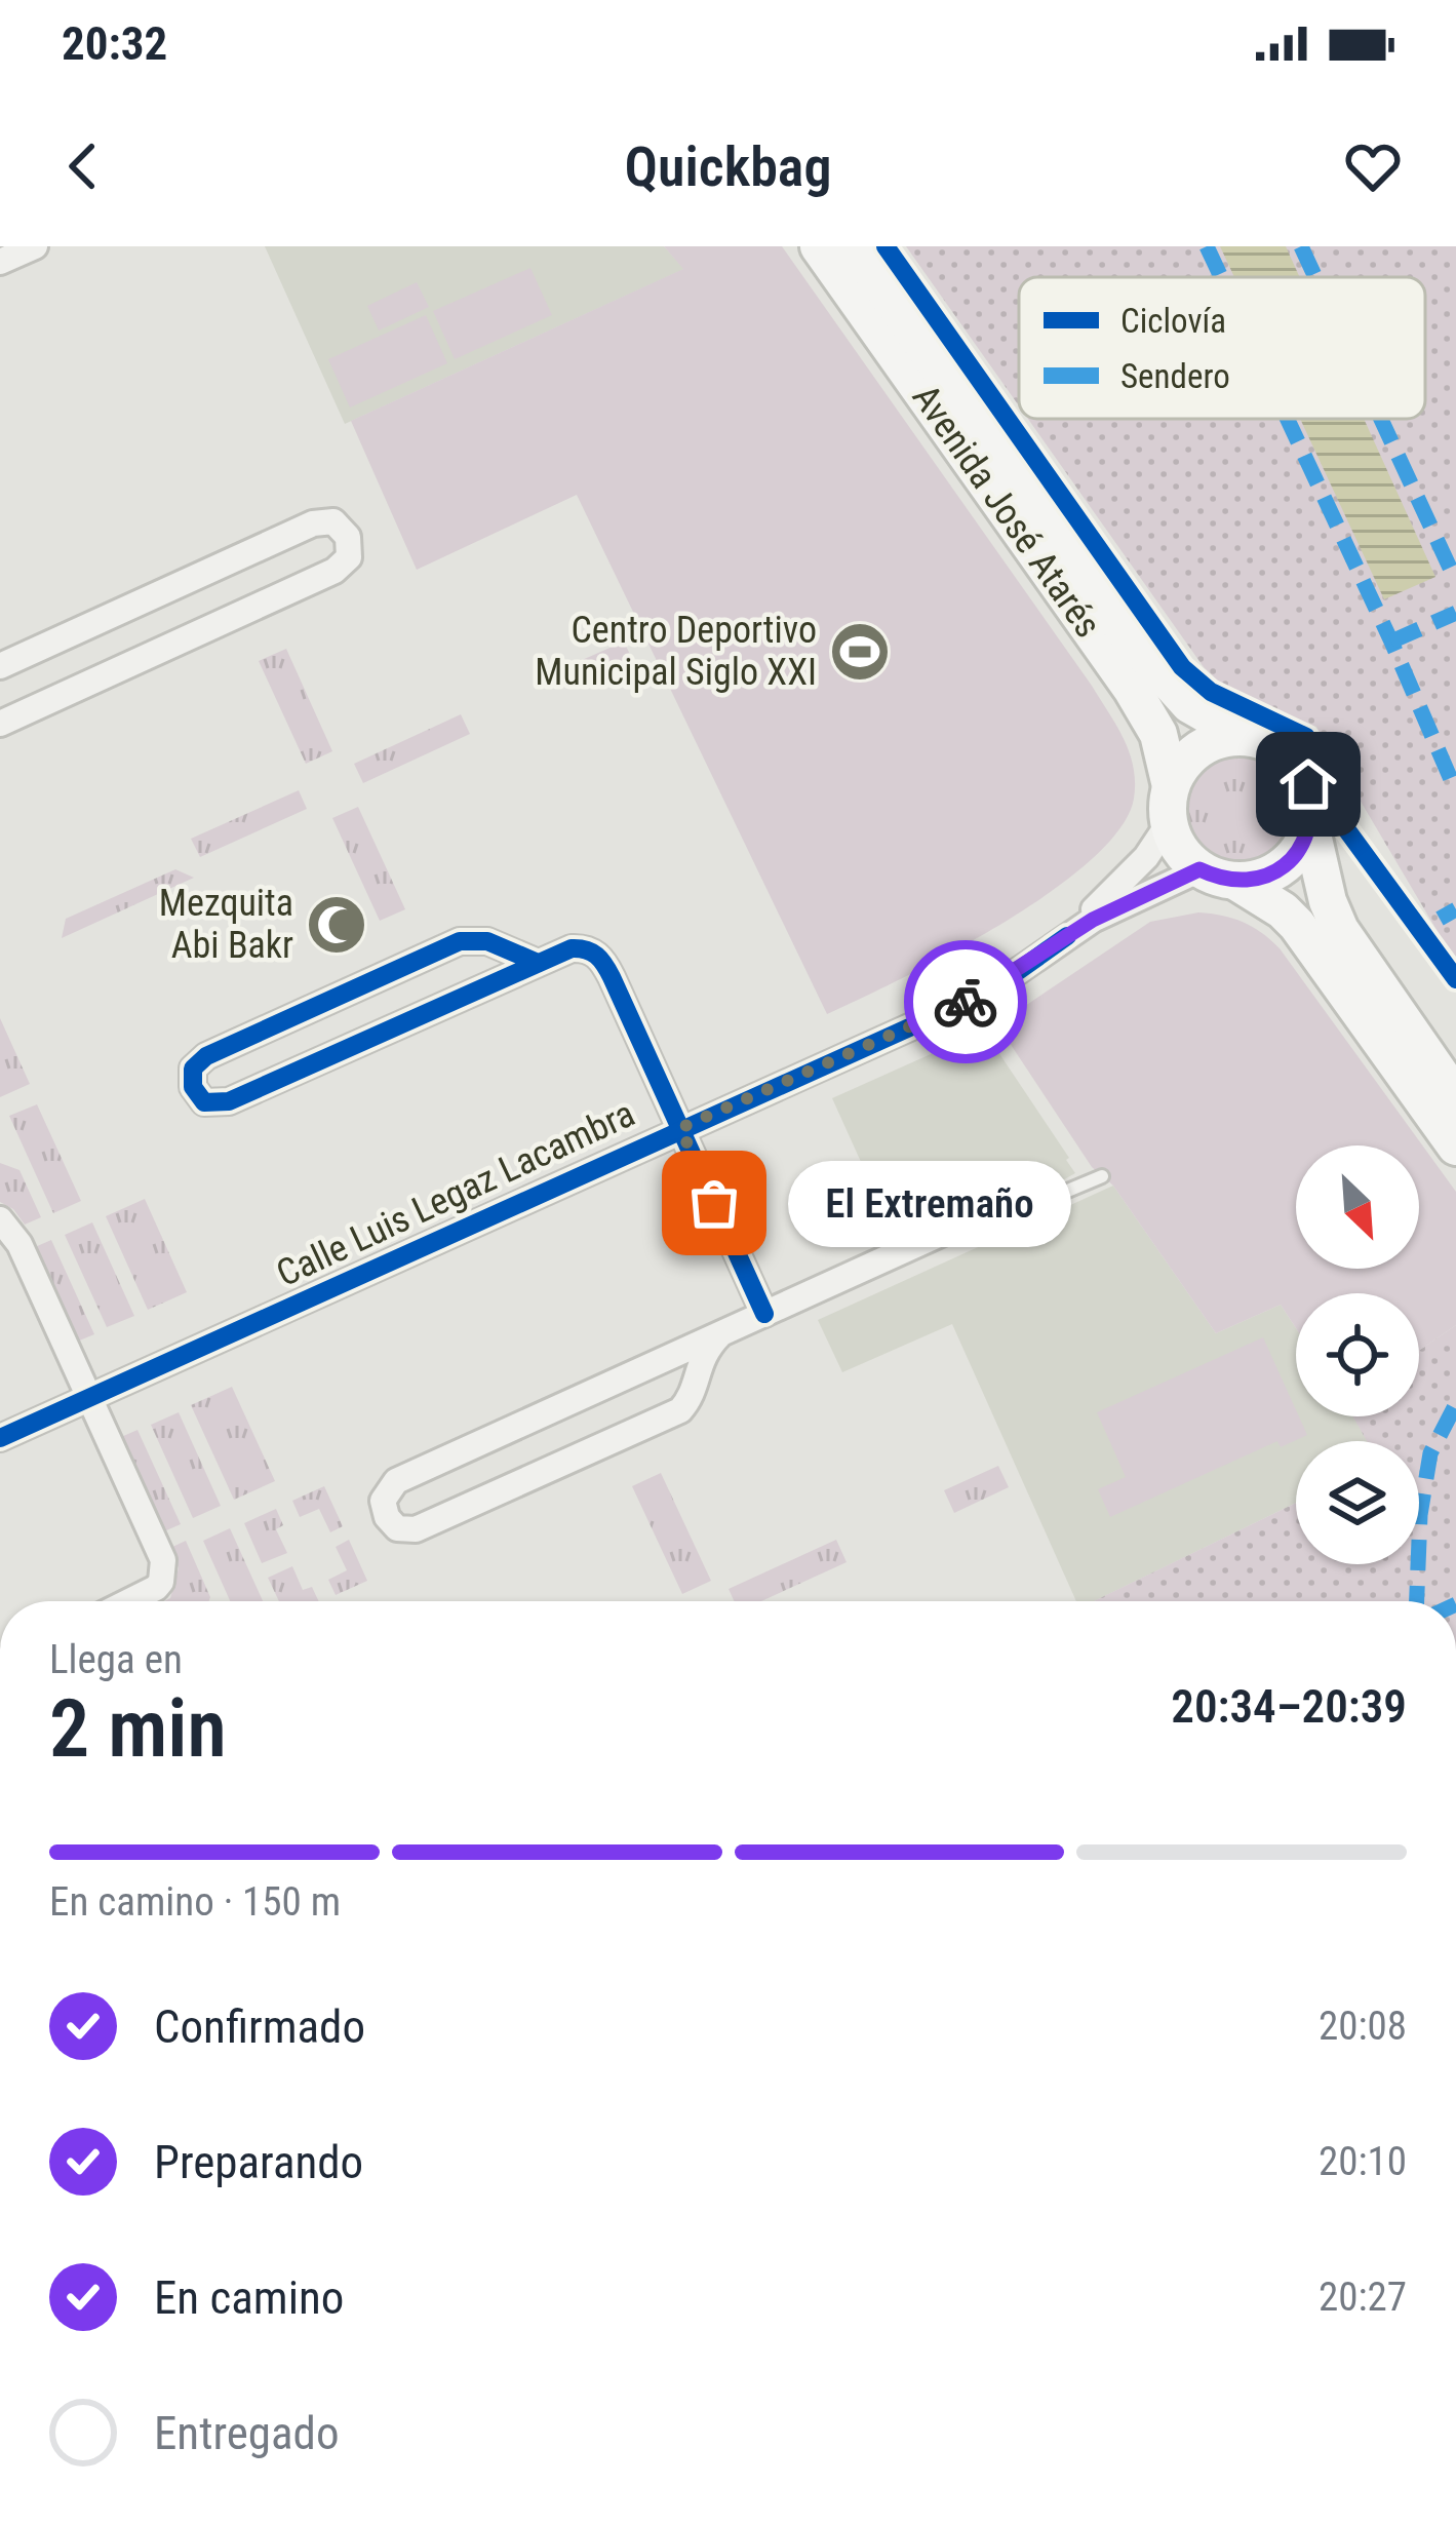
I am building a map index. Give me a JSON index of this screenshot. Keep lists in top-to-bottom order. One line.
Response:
{"streets":{"main road":["Avenida José Atarés"],"street":["Calle Luis Legaz Lacambra"]},"crossings":[["Avenida José Atarés","Calle Luis Legaz Lacambra"]],"places":{"sports":["Centro Deportivo Municipal Siglo XXI"],"mosque":["Mezquita Abi Bakr"],"other":["El Extremaño"]},"legend":["Ciclovía","Sendero"],"north":"bottom right","page":{"status":"20:32","header":"Quickbag","bubble":"El Extremaño","heading":["2 min","Llega en","20:34–20:39"],"bar":"En camino · 150 m","list":[["Confirmado","20:08"],["Preparando","20:10"],["En camino","20:27"],"Entregado"]}}
